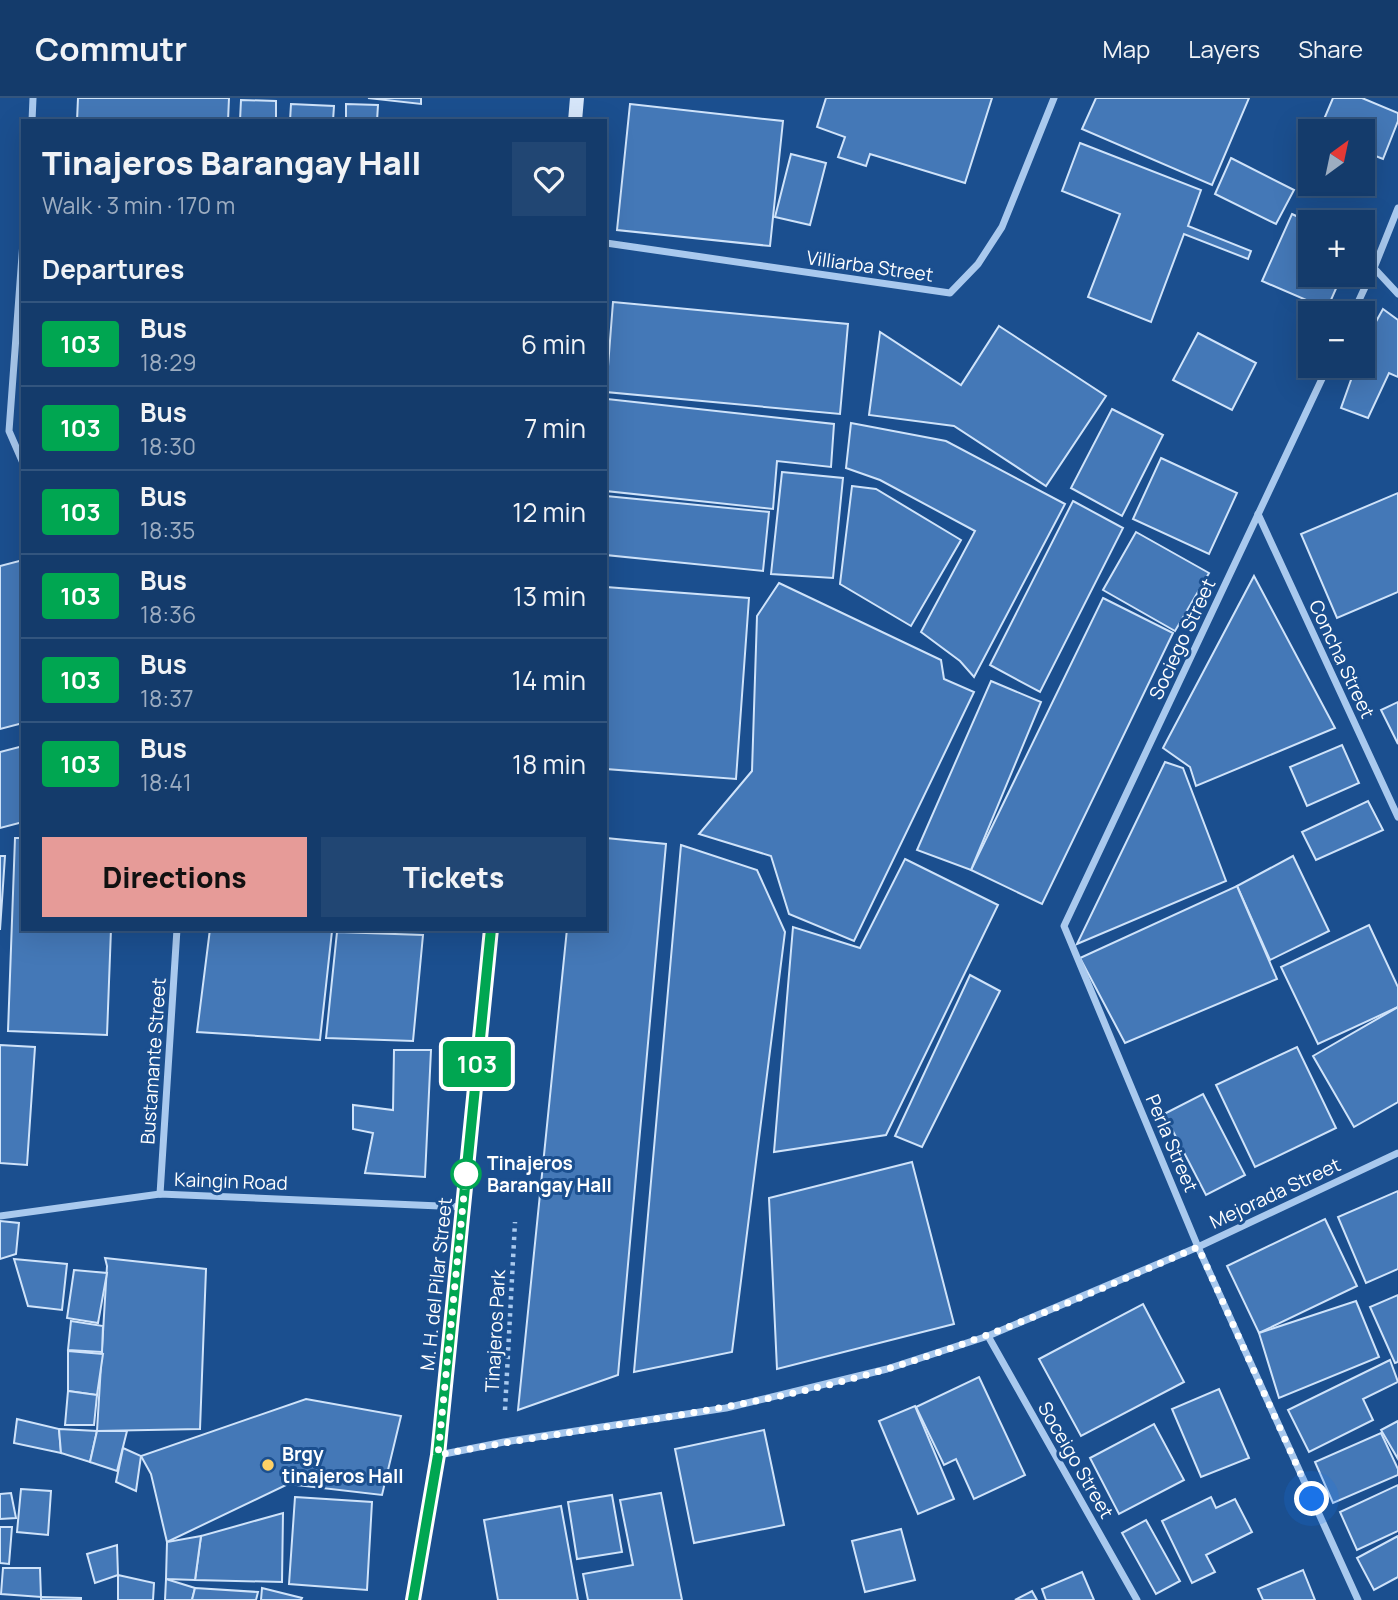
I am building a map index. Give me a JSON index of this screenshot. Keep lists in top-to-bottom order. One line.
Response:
{"streets":{"main road":["M. H. del Pilar Street"],"street":["Villiarba Street","Sociego Street","Concha Street","Bustamante Street","Perla Street","Kaingin Road","Mejorada Street","Soceigo Street"],"path":["Tinajeros Park"]},"crossings":[["Sociego Street","Concha Street"],["Sociego Street","Perla Street"],["Bustamante Street","Kaingin Road"],["Perla Street","Mejorada Street"],["Kaingin Road","M. H. del Pilar Street"],["Mejorada Street","M. H. del Pilar Street"],["Mejorada Street","Tinajeros Park"],["Mejorada Street","Soceigo Street"]],"places":["Tinajeros Barangay Hall","Brgy tinajeros Hall"],"lines":["bus line 103"],"north":"top right","page":{"header":"Commutr","nav":["Map","Layers","Share"],"on_map":"103","map_buttons":["+","−"],"heading":[["Tinajeros Barangay Hall","Walk · 3 min · 170 m"],"Departures"],"list":[{"mark":"103","name":"Bus","note":"18:29","value":"6 min"},{"mark":"103","name":"Bus","note":"18:30","value":"7 min"},{"mark":"103","name":"Bus","note":"18:35","value":"12 min"},{"mark":"103","name":"Bus","note":"18:36","value":"13 min"},{"mark":"103","name":"Bus","note":"18:37","value":"14 min"},{"mark":"103","name":"Bus","note":"18:41","value":"18 min"}],"buttons":["Directions","Tickets"]}}
